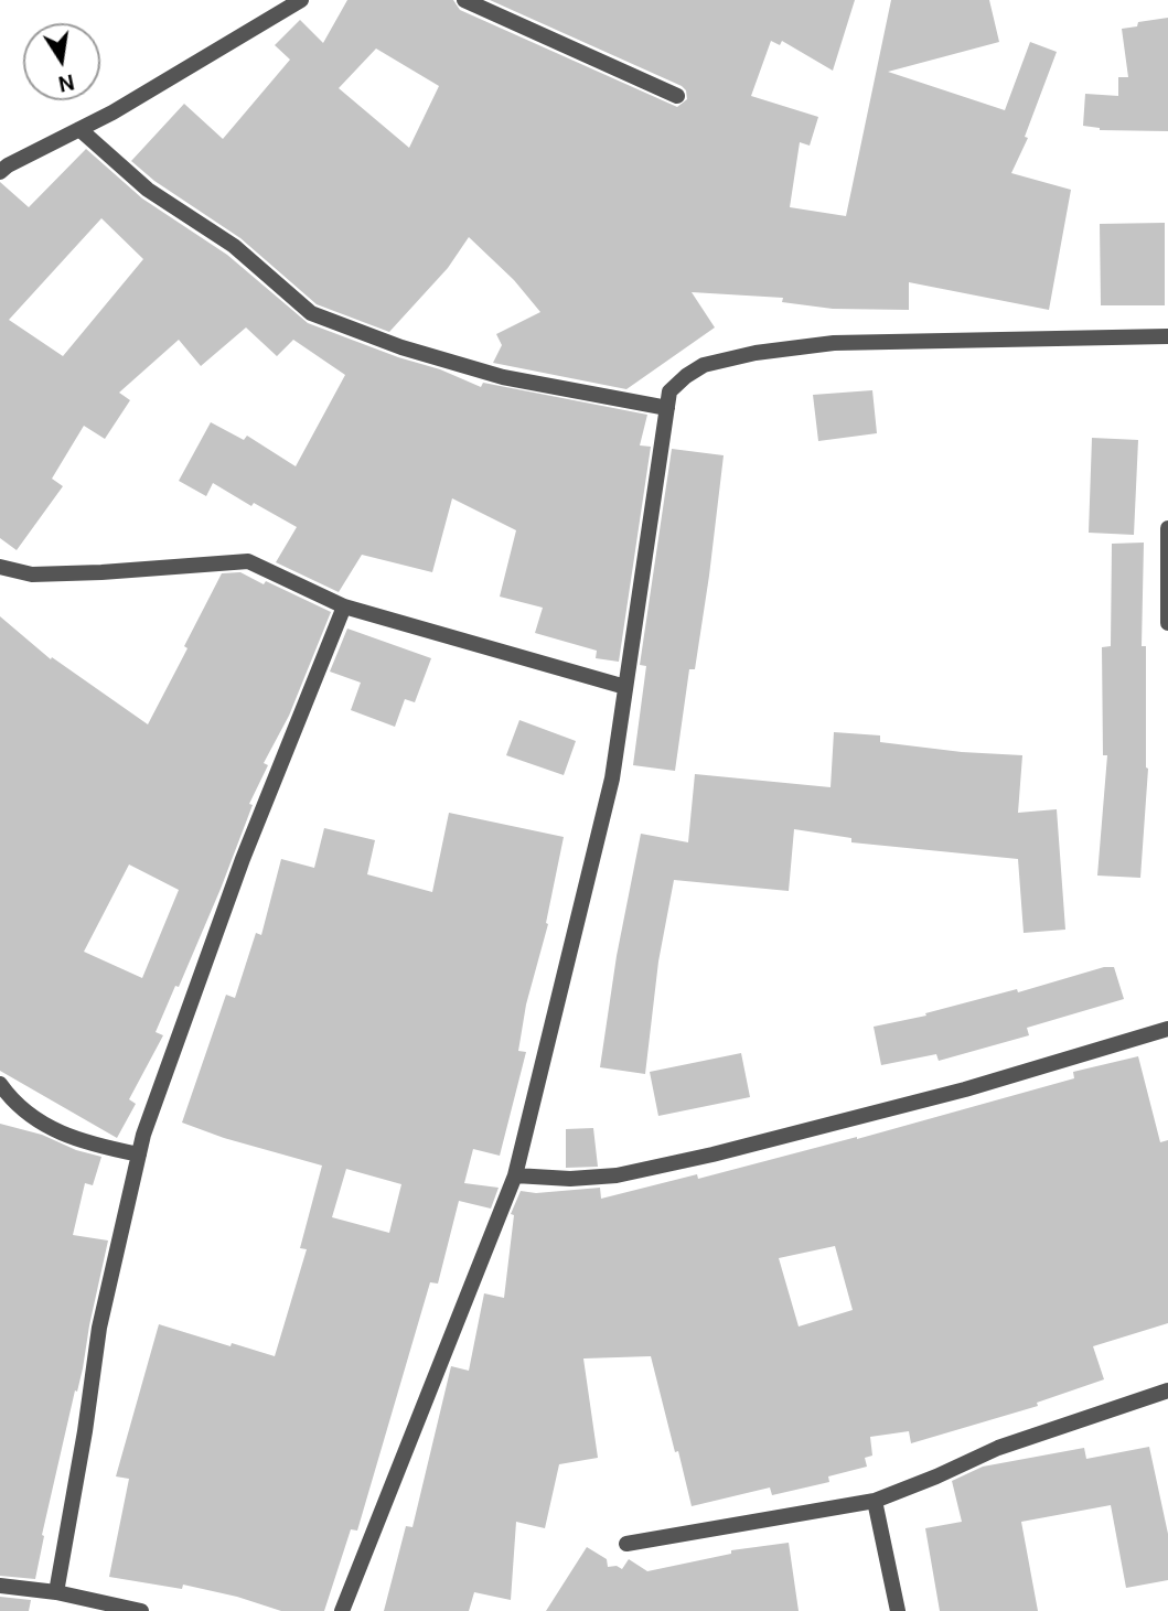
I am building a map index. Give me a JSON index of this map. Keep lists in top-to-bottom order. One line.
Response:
{"north":"bottom"}
